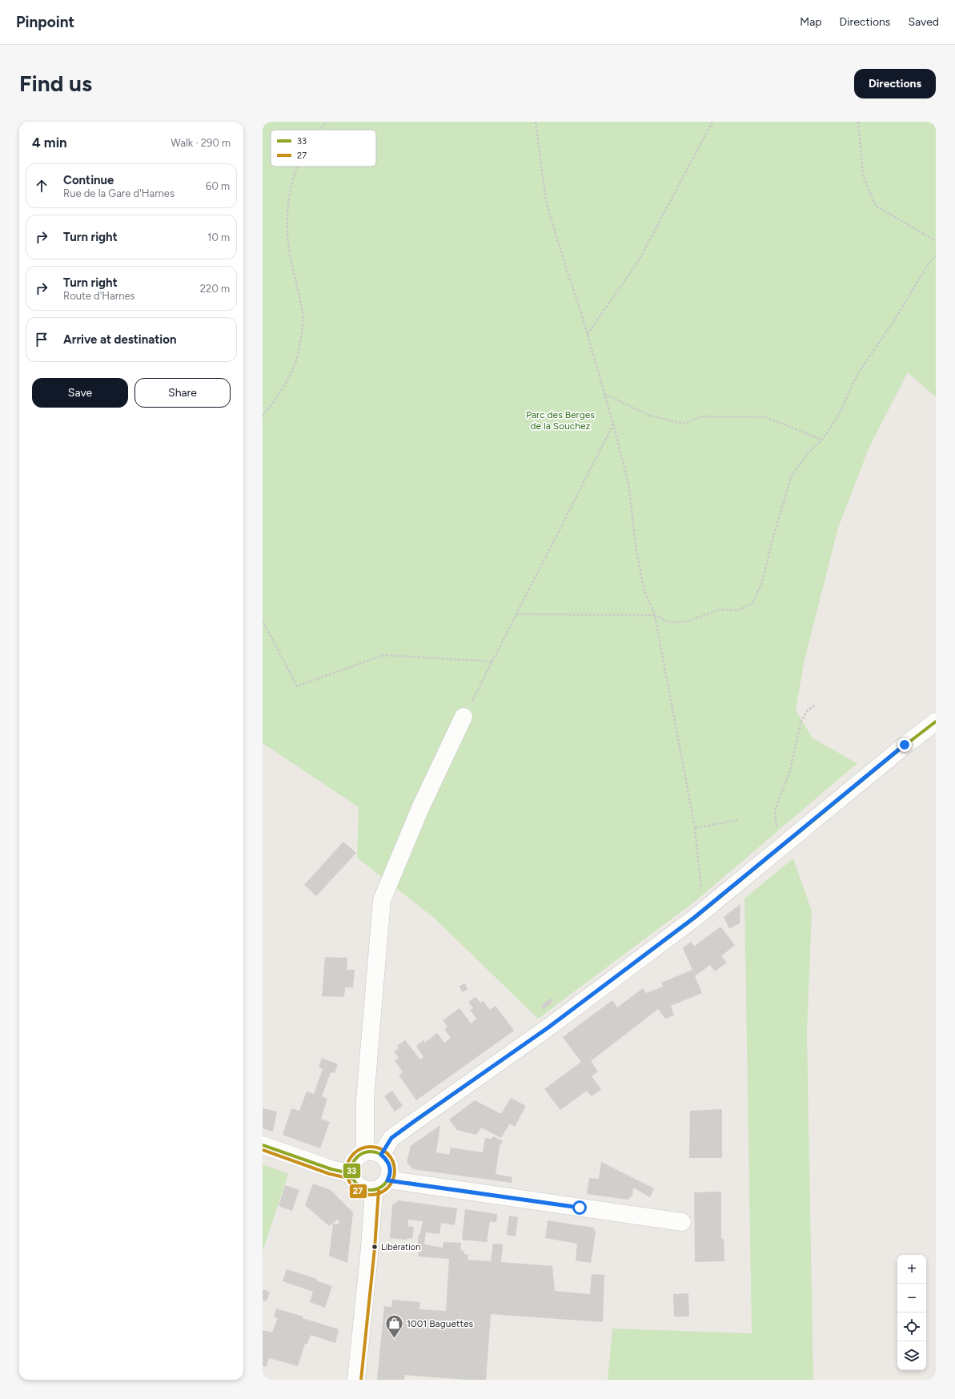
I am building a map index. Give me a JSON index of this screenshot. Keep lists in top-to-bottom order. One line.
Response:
{"parks":["Parc des Berges de la Souchez"],"places":{"other":["Libération"],"shop":["1001 Baguettes"]},"lines":["transit line 33","transit line 27"],"legend":["33","27"],"page":{"header":"Pinpoint","nav":["Map","Directions","Saved"],"buttons":["Directions",["Save","Share"]],"title":"Find us","heading":["4 min","Walk · 290 m"],"list":[["Continue","Rue de la Gare d'Harnes","60 m"],["Turn right","10 m"],["Turn right","Route d'Harnes","220 m"],"Arrive at destination"],"map_buttons":["+","−"]}}
